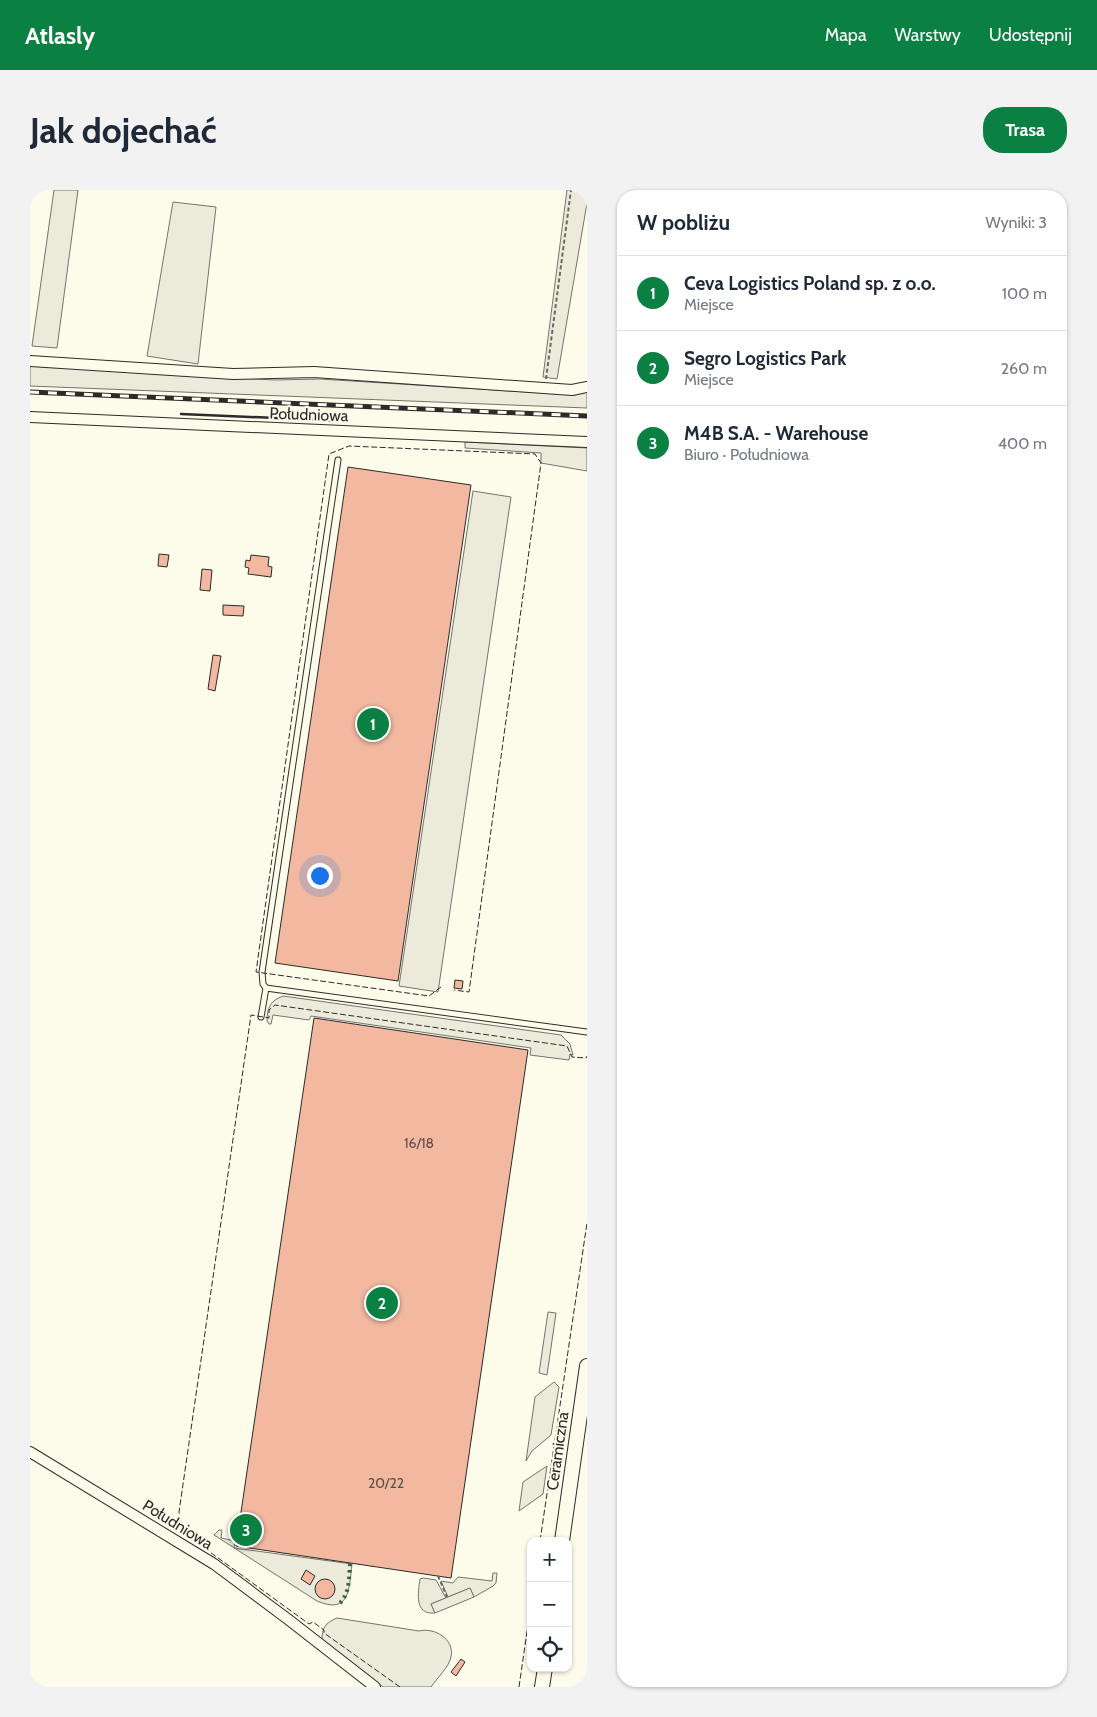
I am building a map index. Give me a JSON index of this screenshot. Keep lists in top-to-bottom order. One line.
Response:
{"streets":{"main road":["Ceramiczna"],"street":["Południowa"]},"house_numbers":["16/18","20/22"],"page":{"header":"Atlasly","nav":["Mapa","Warstwy","Udostępnij"],"buttons":"Trasa","title":"Jak dojechać","heading":["W pobliżu","Wyniki: 3"],"list":[{"mark":"1","name":"Ceva Logistics Poland sp. z o.o.","note":"Miejsce","value":"100 m"},{"mark":"2","name":"Segro Logistics Park","note":"Miejsce","value":"260 m"},{"mark":"3","name":"M4B S.A. - Warehouse","note":"Biuro · Południowa","value":"400 m"}],"pins":["1","2","3"],"map_buttons":["+","−"]}}
